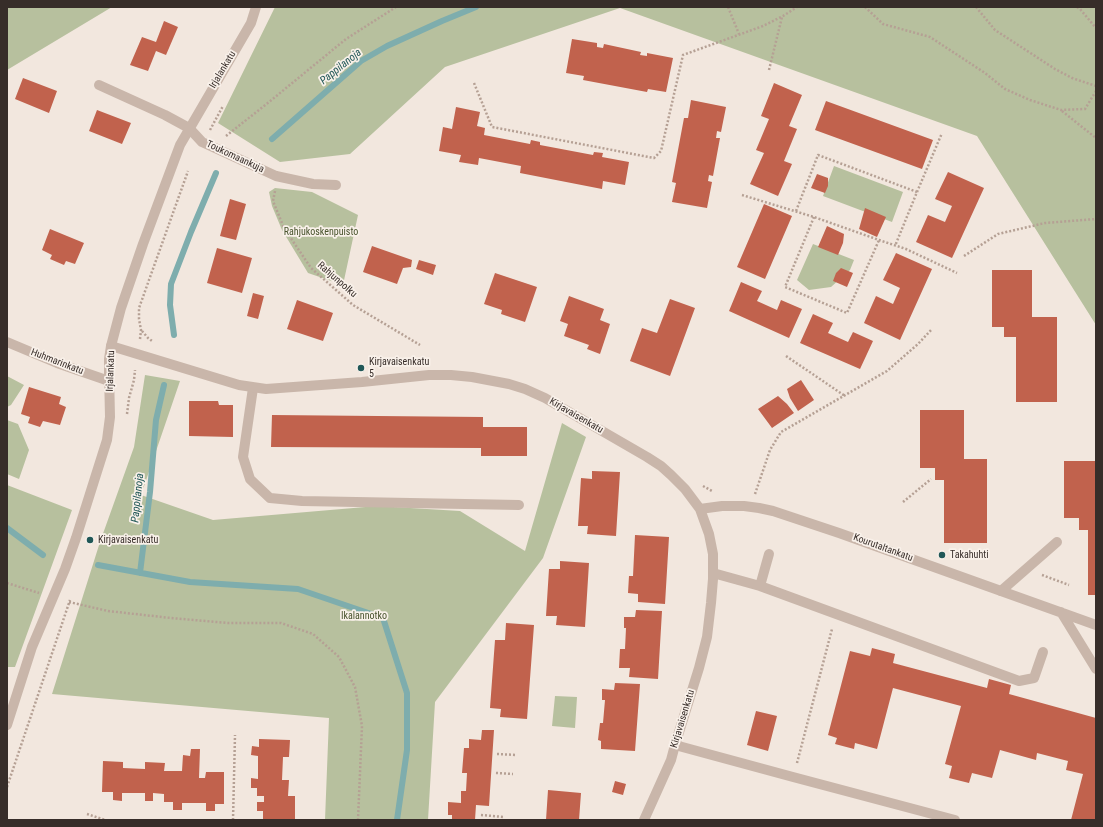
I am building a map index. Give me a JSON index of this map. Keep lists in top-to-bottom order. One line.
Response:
{"streets":{"street":["Irjalankatu","Toukomaankuja","Huhmarinkatu","Kirjavaisenkatu","Kourutaltankatu"],"path":["Rahjunpolku"]},"crossings":[["Irjalankatu","Toukomaankuja"],["Irjalankatu","Huhmarinkatu"],["Irjalankatu","Kirjavaisenkatu"],["Toukomaankuja","Rahjunpolku"],["Kirjavaisenkatu","Kourutaltankatu"]],"water":["Pappilanoja"],"parks":["Rahjukoskenpuisto","Ikalannotko"],"places":["Kirjavaisenkatu 5","Kirjavaisenkatu","Takahuhti"]}
